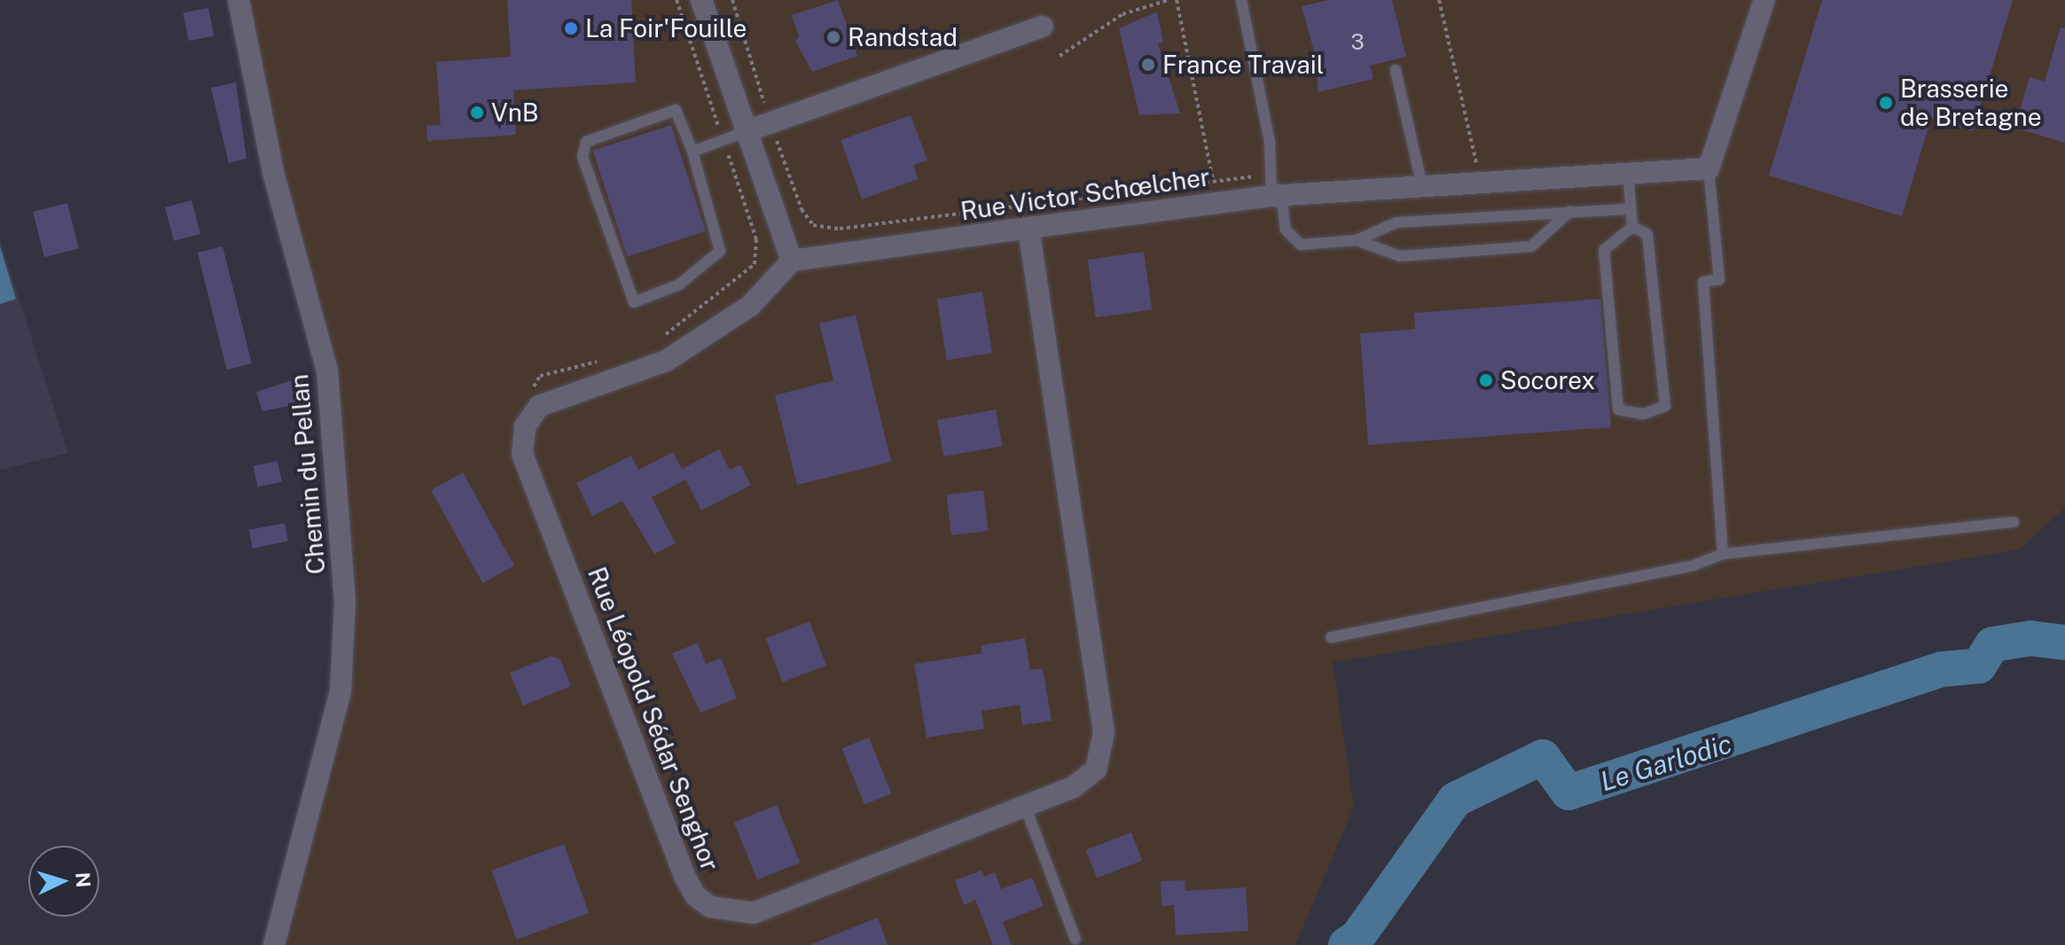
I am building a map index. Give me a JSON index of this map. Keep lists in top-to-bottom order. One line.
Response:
{"streets":{"street":["Rue Victor Schœlcher","Chemin du Pellan","Rue Léopold Sédar Senghor"]},"crossings":[["Rue Victor Schœlcher","Rue Léopold Sédar Senghor"]],"water":["Le Garlodic"],"places":["La Foir'Fouille","Randstad","France Travail","Brasserie de Bretagne","VnB","Socorex"],"house_numbers":["3"],"north":"right"}
